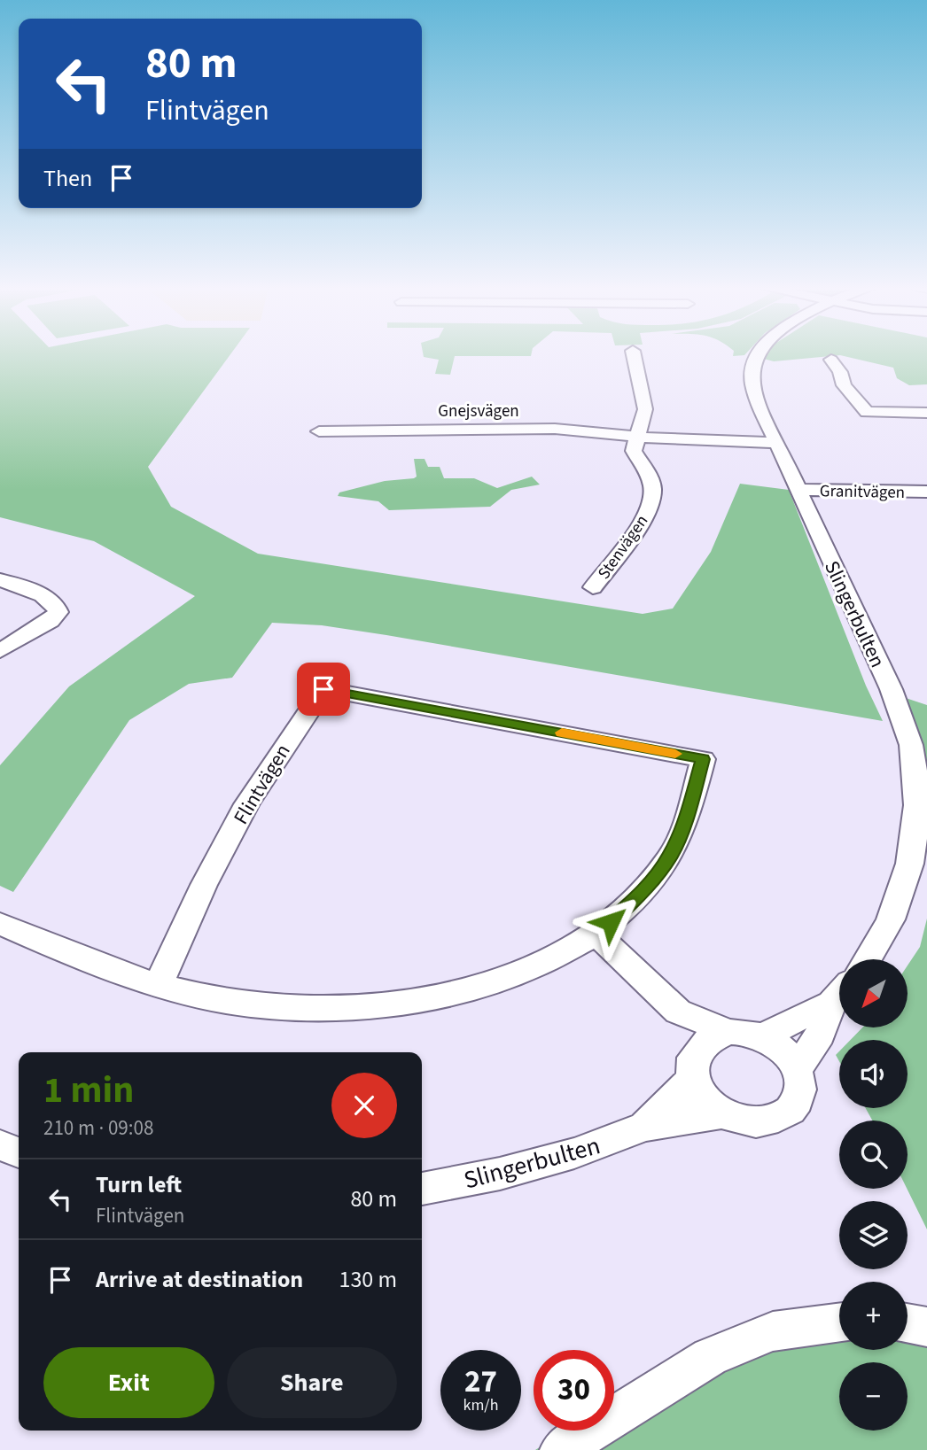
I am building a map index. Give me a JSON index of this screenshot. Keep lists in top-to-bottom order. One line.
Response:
{"streets":{"street":["Gnejsvägen","Granitvägen","Stenvägen","Slingerbulten","Flintvägen"]},"crossings":[["Gnejsvägen","Stenvägen"],["Gnejsvägen","Slingerbulten"],["Granitvägen","Slingerbulten"]],"north":"bottom left","page":{"turn":["80 m","Flintvägen"],"then":"Then","map_buttons":["+","−"],"heading":["1 min","210 m · 09:08"],"list":[{"name":"Turn left","note":"Flintvägen","value":"80 m"},{"name":"Arrive at destination","value":"130 m"}],"buttons":["Exit","Share"],"speed":"27 km/h","limit":"30"}}
